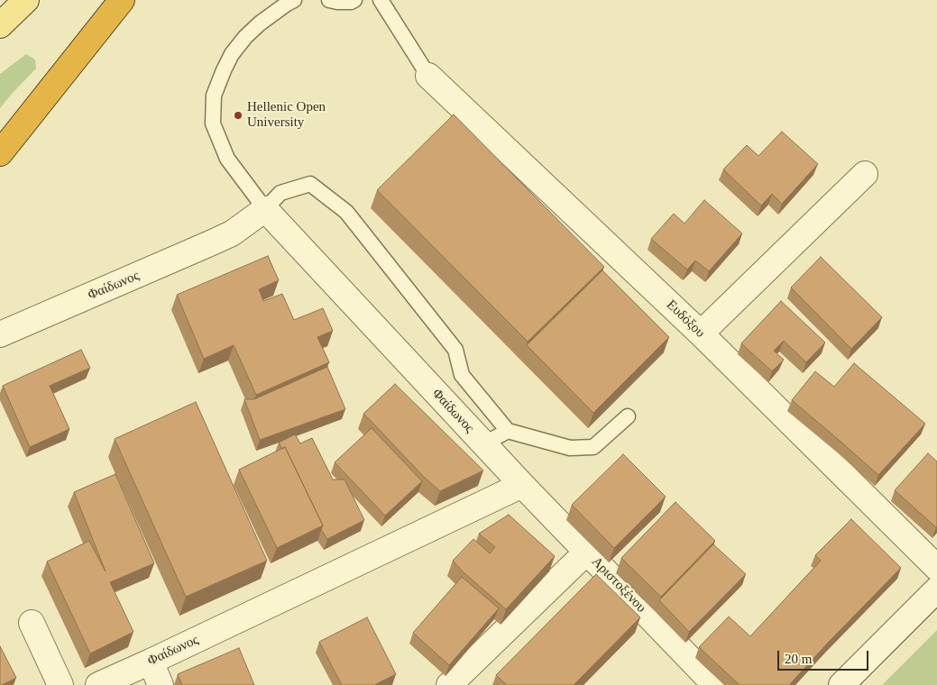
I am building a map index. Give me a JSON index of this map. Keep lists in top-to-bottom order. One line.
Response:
{"streets":{"street":["Φαίδωνος","Ευδόξου","Αριστοξένου"]},"crossings":[["Φαίδωνος","Αριστοξένου"]],"places":["Hellenic Open University"],"scale_bar":"20 m"}
